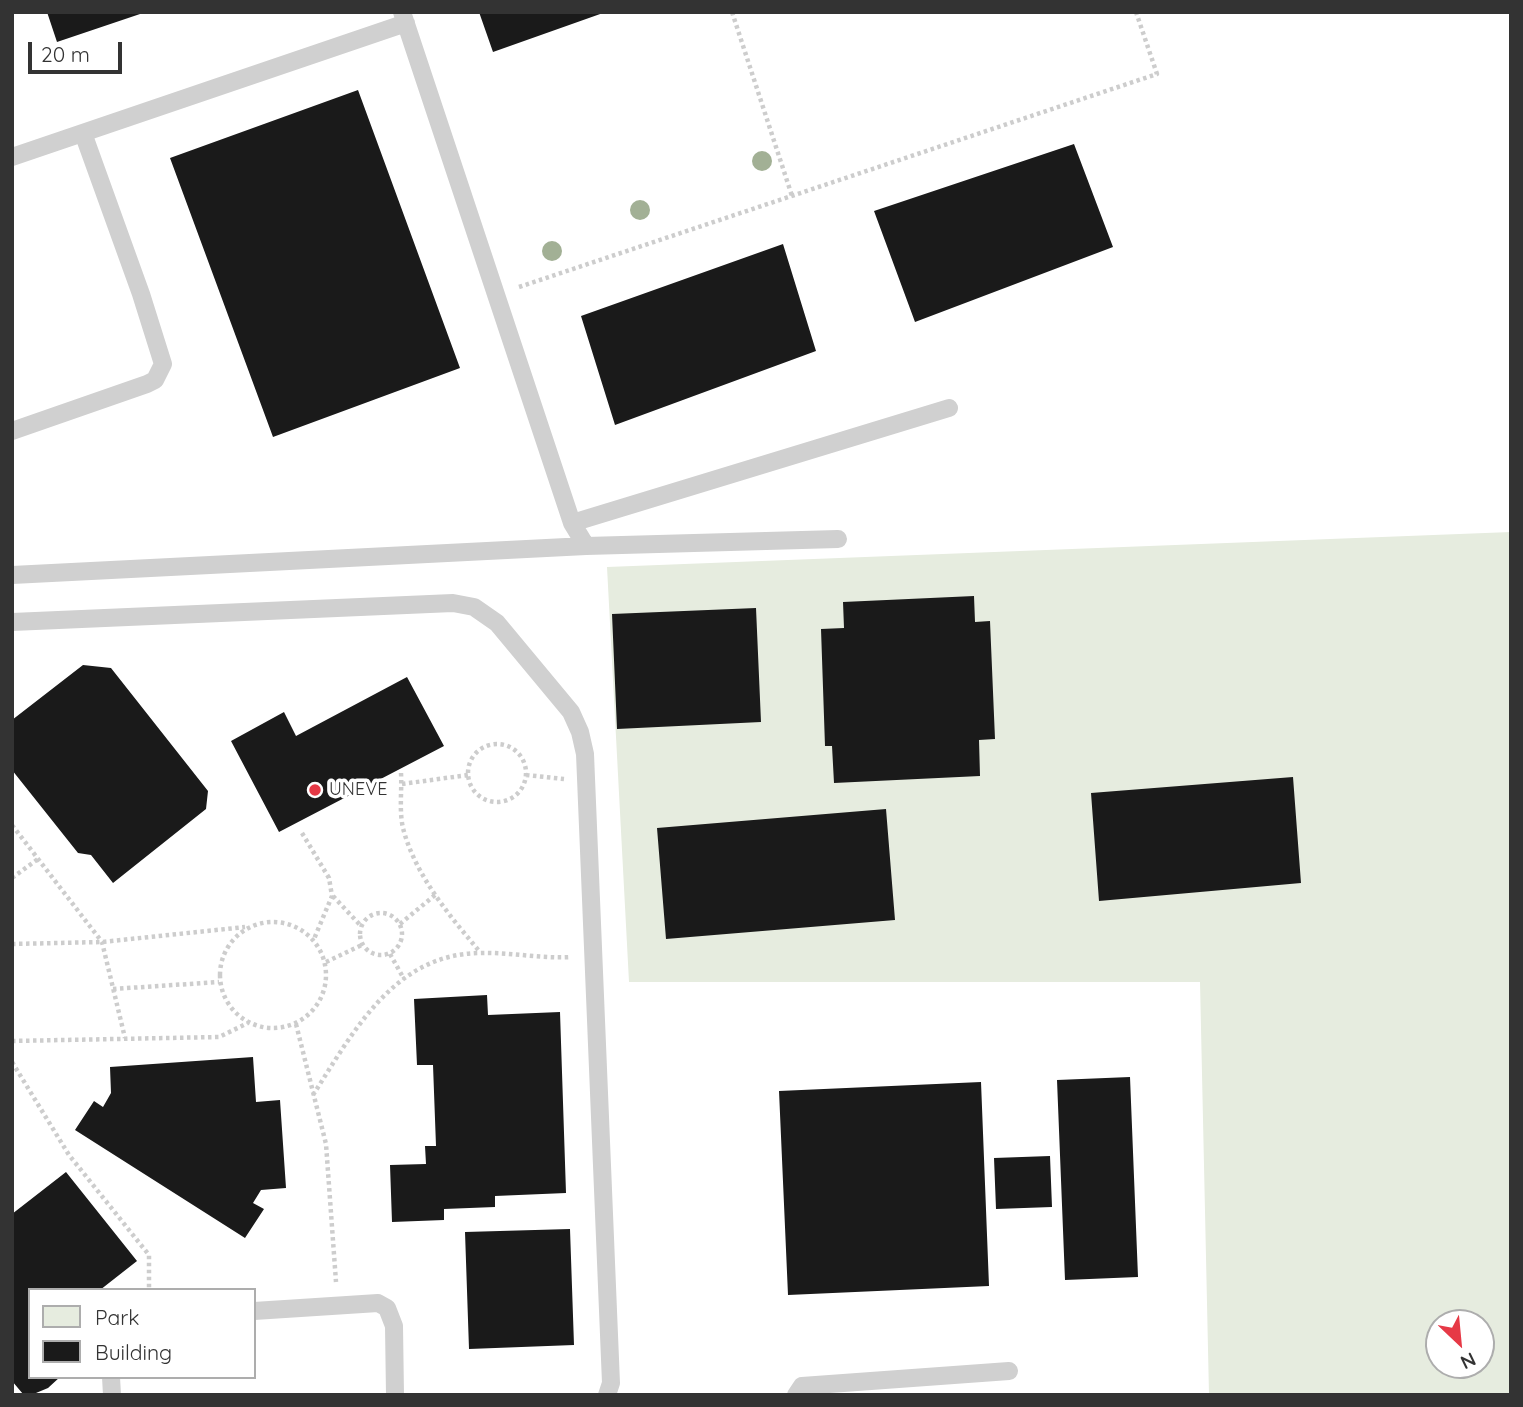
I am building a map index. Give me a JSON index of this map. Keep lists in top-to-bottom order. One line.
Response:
{"places":["UNEVE"],"legend":["Park","Building"],"scale_bar":"20 m","north":"bottom right"}
